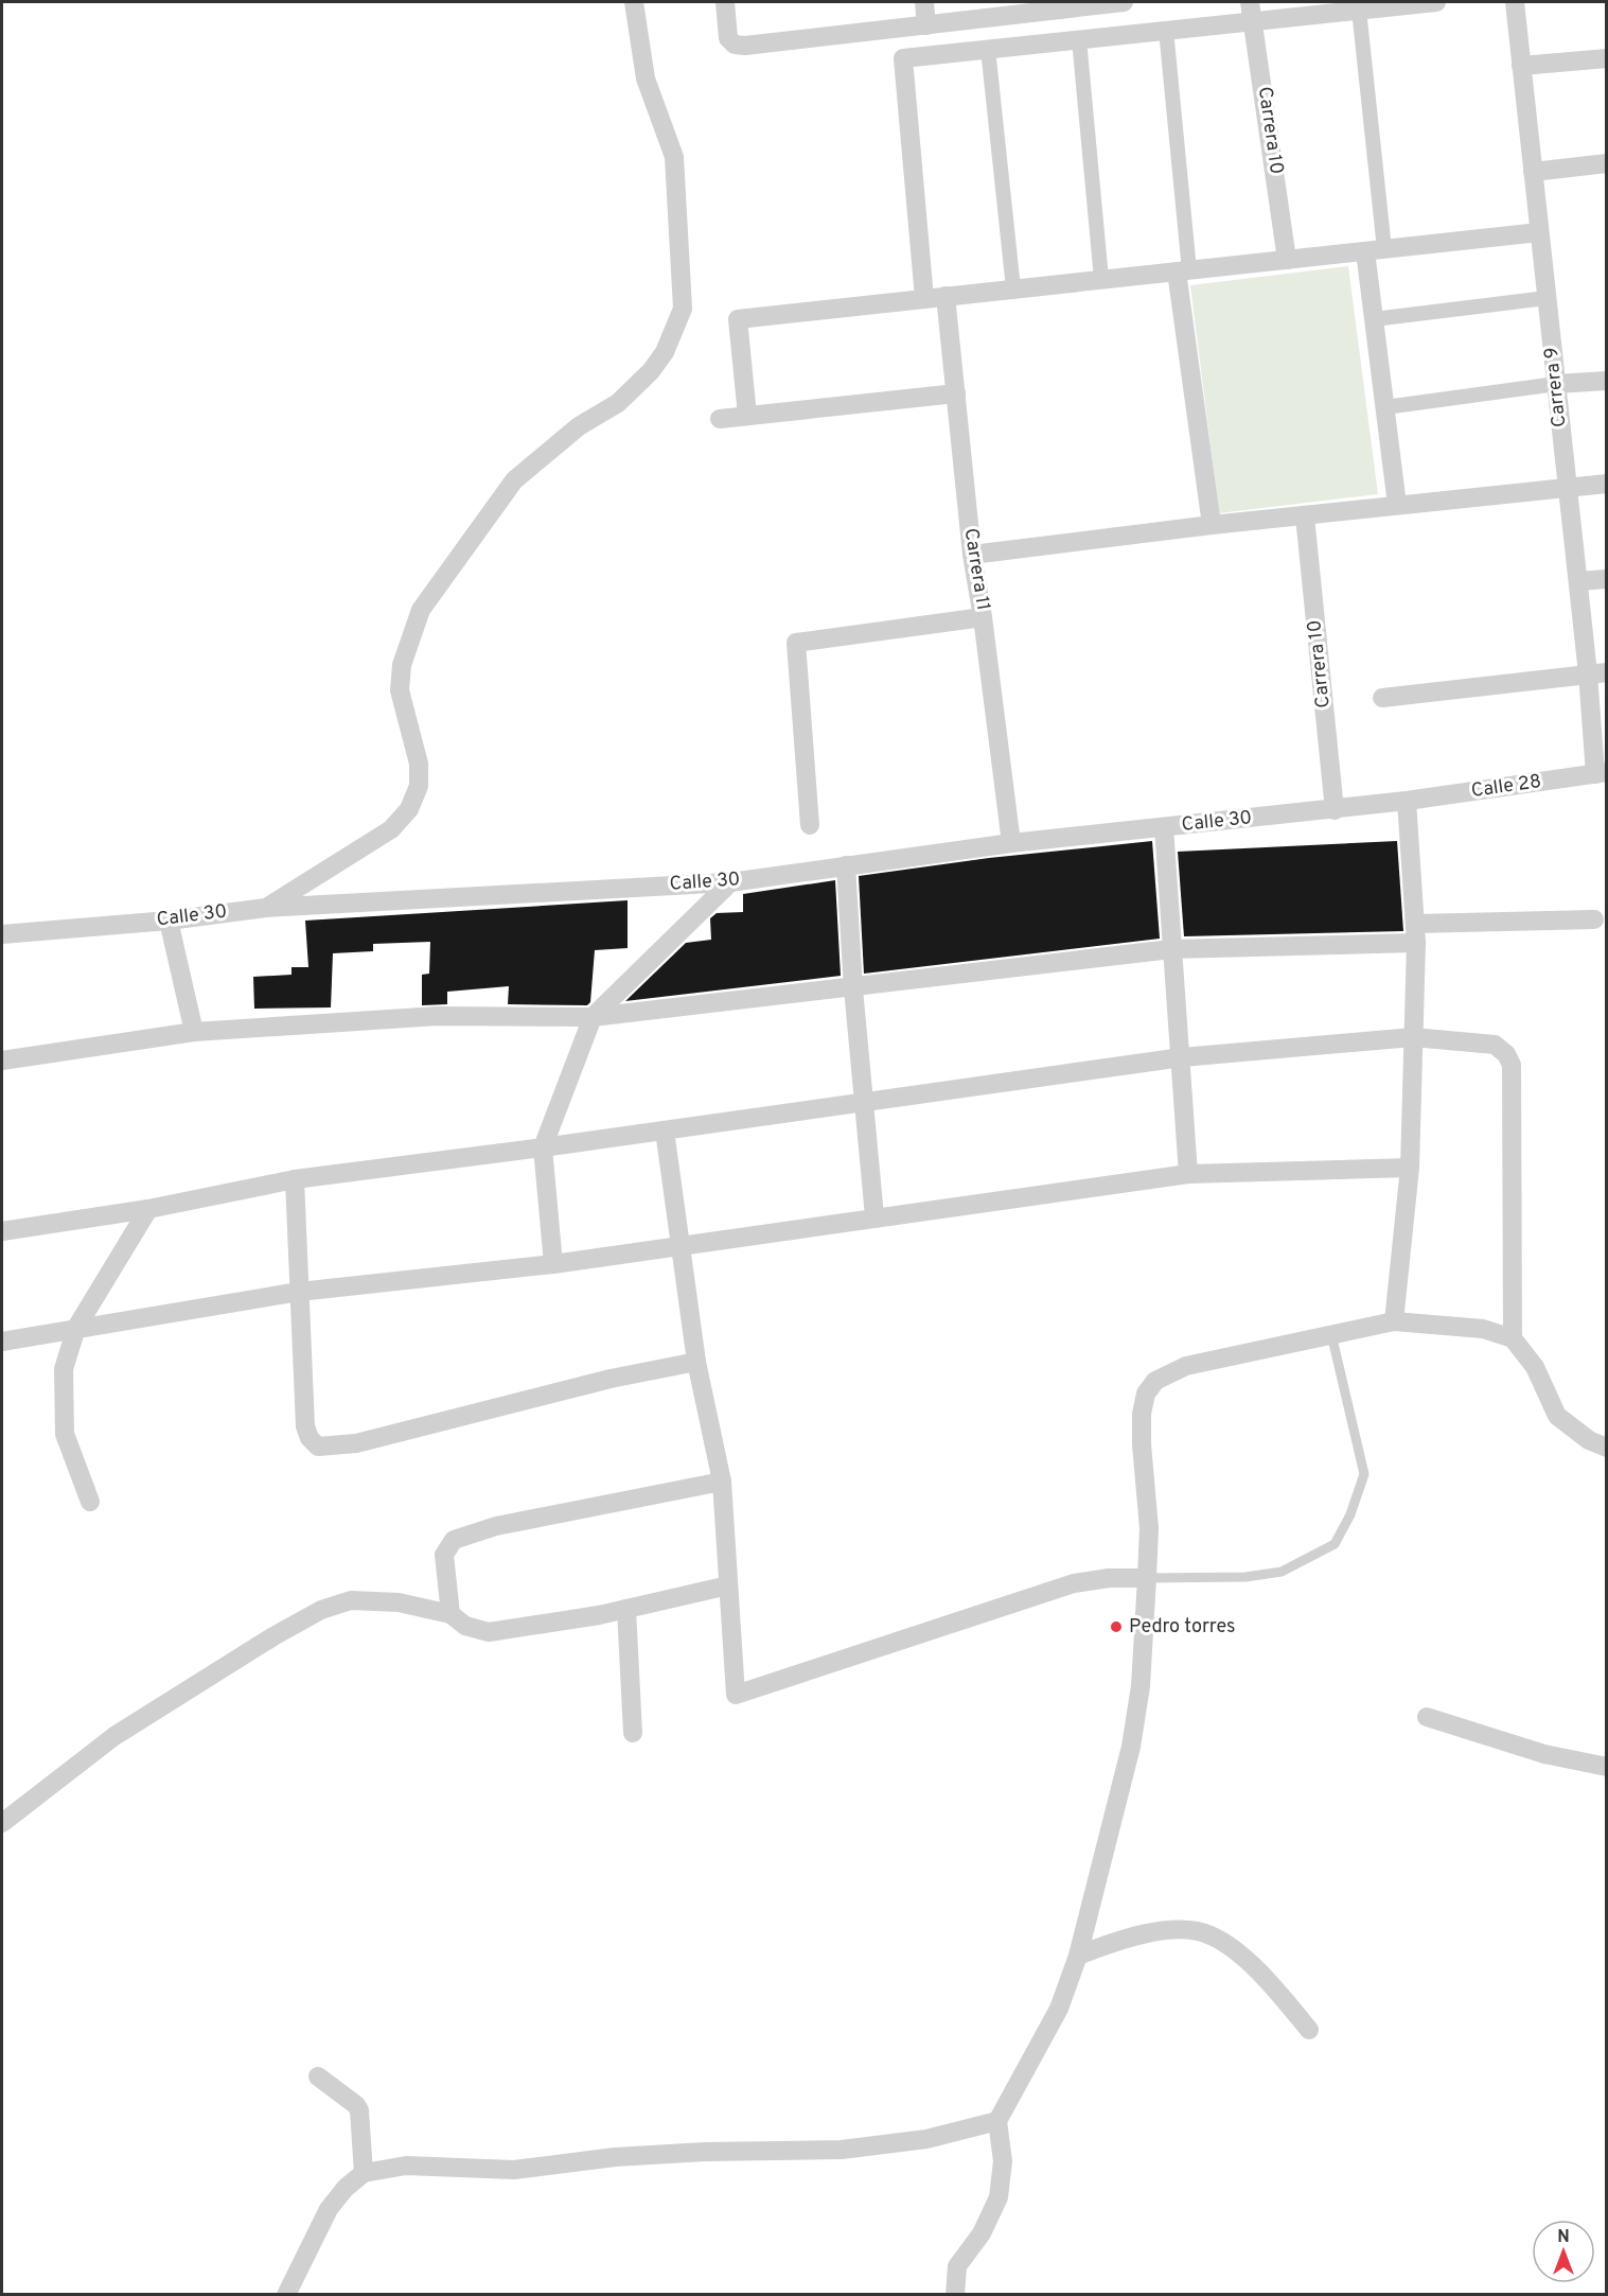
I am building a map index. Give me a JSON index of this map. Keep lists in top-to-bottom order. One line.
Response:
{"streets":{"street":["Carrera 10","Carrera 9","Carrera 11","Calle 28","Calle 30"]},"crossings":[["Carrera 10","Calle 30"],["Carrera 9","Calle 28"],["Carrera 11","Calle 30"],["Calle 28","Calle 30"]],"places":["Pedro torres"],"north":"top"}
